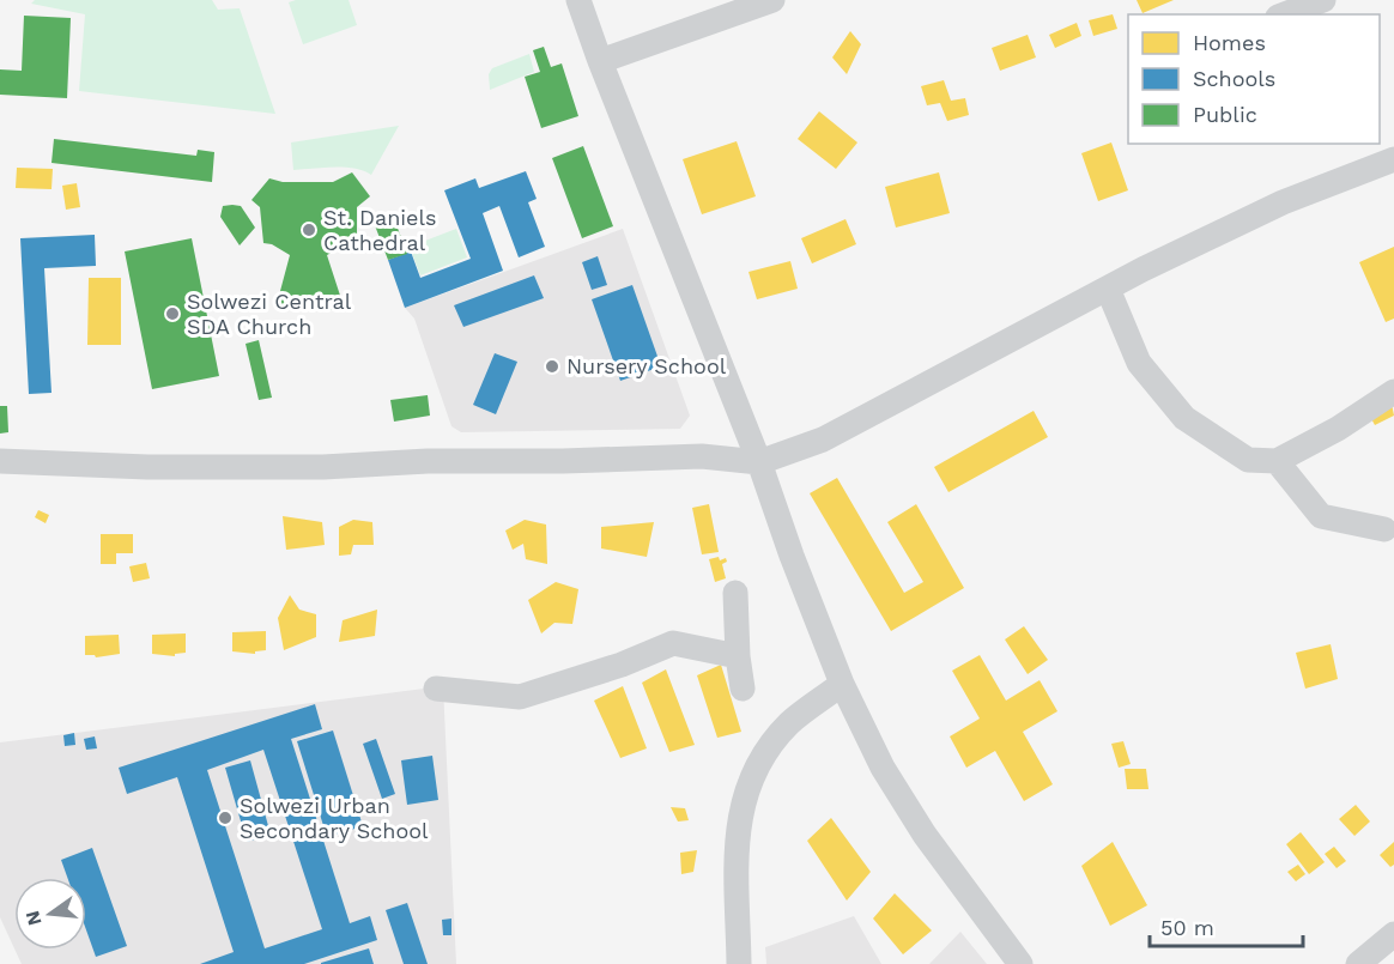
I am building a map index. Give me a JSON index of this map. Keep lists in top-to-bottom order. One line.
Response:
{"places":["St. Daniels Cathedral","Solwezi Central SDA Church","Nursery School","Solwezi Urban Secondary School"],"legend":["Homes","Schools","Public"],"scale_bar":"50 m","north":"left"}
